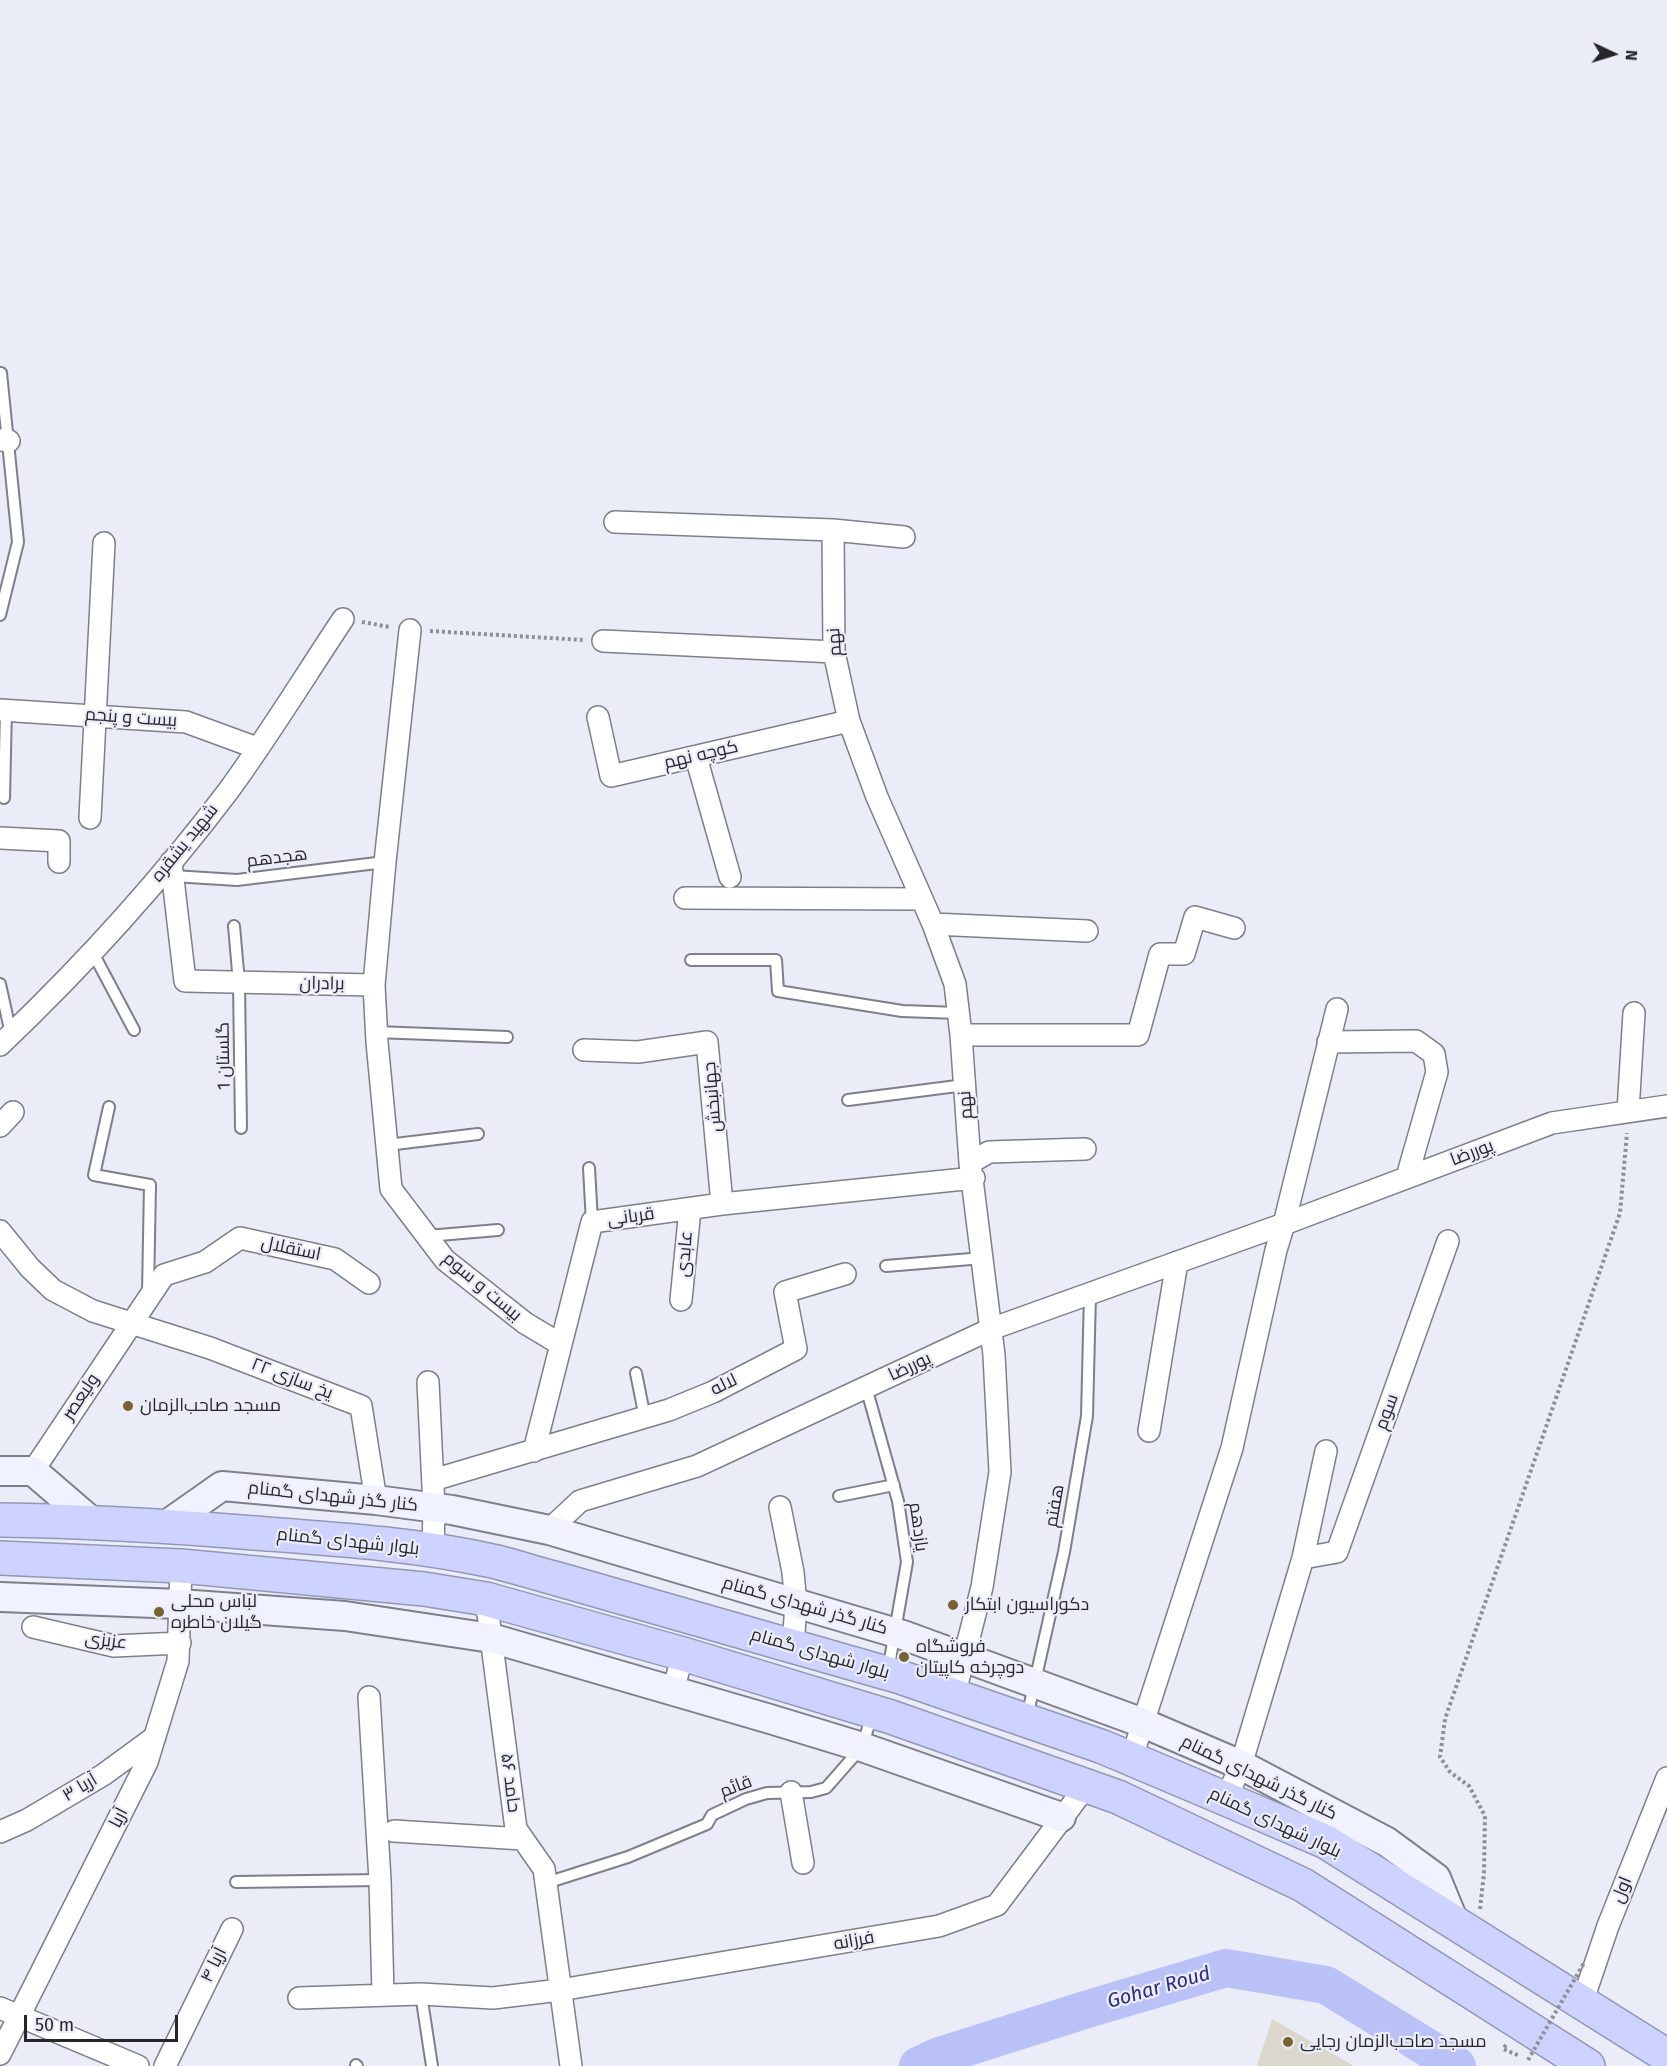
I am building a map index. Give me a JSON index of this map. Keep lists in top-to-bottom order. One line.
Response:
{"streets":{"highway":["بلوار شهدای گمنام"],"street":["نهم","بیست و پنجم","کوچه نهم","شهید یشقره","برادران","جهانبخش","پوررضا","قربانی","استقلال","عابدی","بیست و سوم","یخ سازی ۲۲","لاله","ولیعصر","سوم","کنار گذر شهدای گمنام","عزیزی","حامد ۵۶","آریا ۳","آریا","اول","فرزانه","آریا ۴"],"lane":["هجدهم","گلستان 1","هفتم","یازدهم","قائم"]},"crossings":[["نهم","کوچه نهم"],["نهم","پوررضا"],["نهم","قربانی"],["نهم","کنار گذر شهدای گمنام"],["نهم","بلوار شهدای گمنام"],["بیست و پنجم","شهید یشقره"],["شهید یشقره","هجدهم"],["شهید یشقره","برادران"],["هجدهم","برادران"],["برادران","گلستان 1"],["جهانبخش","قربانی"],["پوررضا","کنار گذر شهدای گمنام"],["پوررضا","هفتم"],["پوررضا","یازدهم"],["قربانی","عابدی"],["قربانی","بیست و سوم"],["قربانی","لاله"],["استقلال","یخ سازی ۲۲"],["استقلال","ولیعصر"],["یخ سازی ۲۲","ولیعصر"],["یخ سازی ۲۲","کنار گذر شهدای گمنام"],["کنار گذر شهدای گمنام","هفتم"],["کنار گذر شهدای گمنام","یازدهم"],["کنار گذر شهدای گمنام","بلوار شهدای گمنام"],["هفتم","بلوار شهدای گمنام"],["یازدهم","بلوار شهدای گمنام"],["بلوار شهدای گمنام","اول"],["عزیزی","آریا"],["حامد ۵۶","قائم"],["حامد ۵۶","فرزانه"],["آریا ۳","آریا"]],"water":["Gohar Roud"],"places":["مسجد صاحب‌الزمان","دکوراسیون ابتکار","لباس محلی گیلان خاطره","فروشگاه دوچرخه کاپیتان","مسجد صاحب‌الزمان رجایی"],"scale_bar":"50 m","north":"right"}
